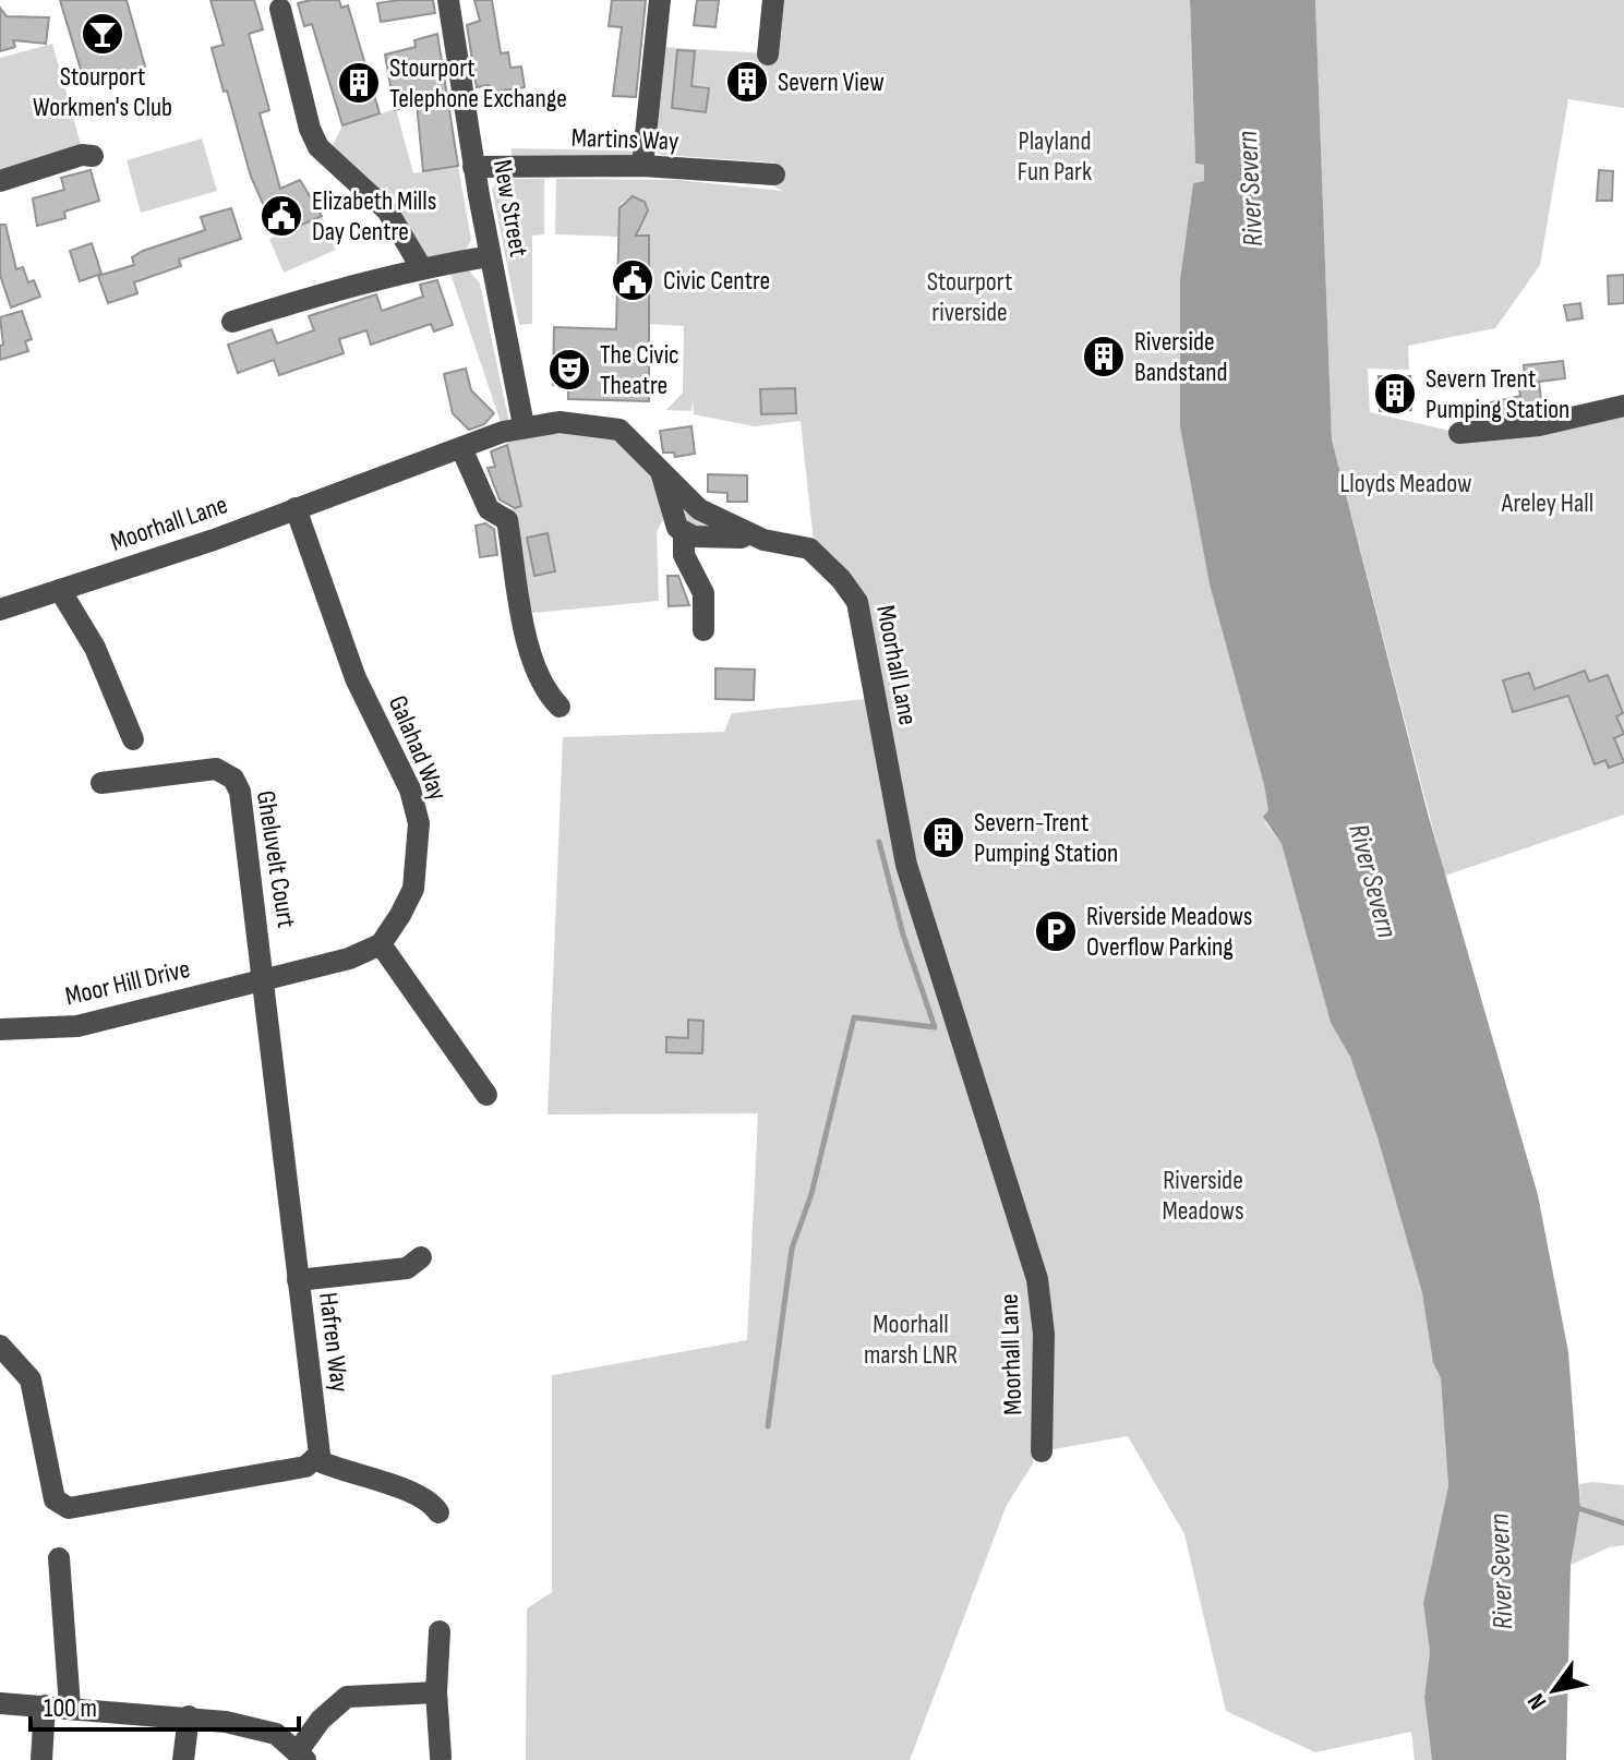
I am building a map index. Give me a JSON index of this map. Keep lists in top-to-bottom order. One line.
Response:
{"streets":{"street":["Martins Way","New Street","Moorhall Lane","Galahad Way","Gheluvelt Court","Moor Hill Drive","Hafren Way"]},"crossings":[["Martins Way","New Street"],["New Street","Moorhall Lane"],["Moorhall Lane","Galahad Way"],["Gheluvelt Court","Moor Hill Drive"],["Gheluvelt Court","Hafren Way"],["Moor Hill Drive","Hafren Way"]],"water":["River Severn"],"parks":["Playland Fun Park","Stourport riverside","Lloyds Meadow","Areley Hall","Riverside Meadows","Moorhall marsh LNR"],"places":{"bar":["Stourport Workmen's Club"],"building":["Severn View","Stourport Telephone Exchange","Riverside Bandstand","Severn Trent Pumping Station","Severn-Trent Pumping Station"],"public building":["Elizabeth Mills Day Centre","Civic Centre"],"theatre":["The Civic Theatre"],"parking":["Riverside Meadows Overflow Parking"]},"scale_bar":"100 m","north":"bottom left"}
